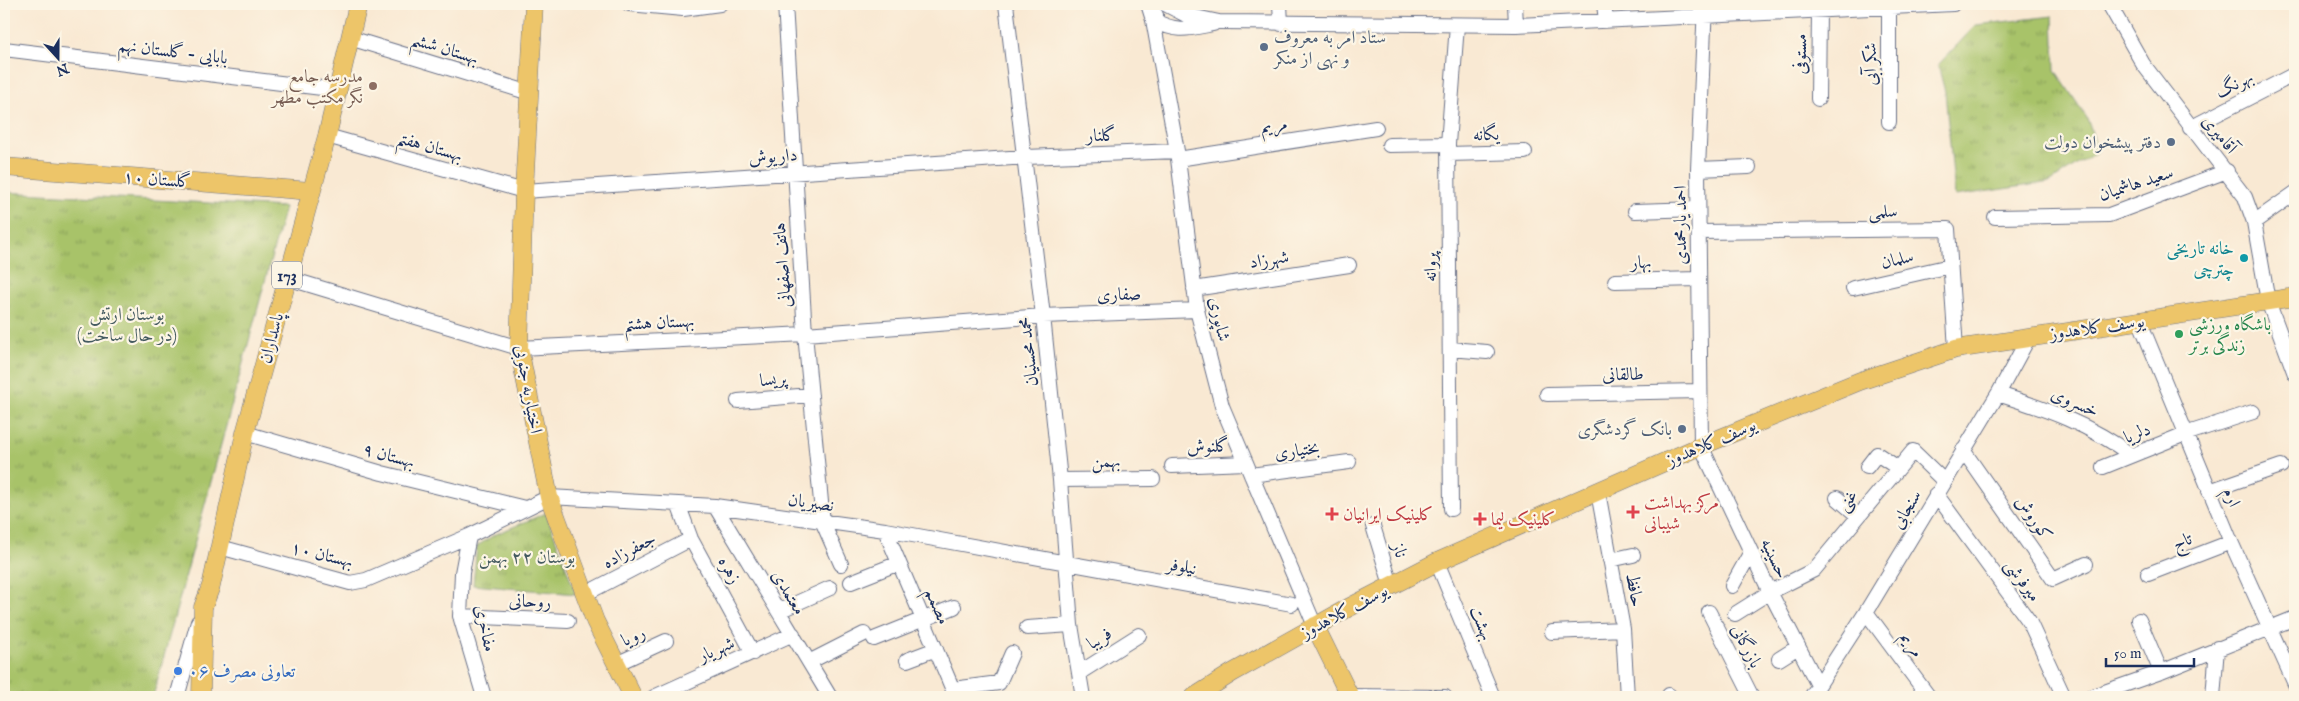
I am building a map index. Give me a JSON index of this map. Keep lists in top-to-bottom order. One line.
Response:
{"streets":{"main road":["گلستان ۱۰","173","یوسف کلاهدوز","پاسداران","اختیاریه جنوبی"],"street":["بهستان ششم","بابایی - گلستان نهم","مستوفی","شکر آبی","بهرنگ","مریم","یگانه","آقامیری","گلنار","بهستان هفتم","داریوش","سعید هاشمیان","سلمی","احمد یارمحمدی","شهرزاد","سلمان","بهار","هاتف اصفهانی","پروانه","صفاری","شاپوری","بهستان هشتم","محمد محسنیان","طالقانی","پریسا","خسروی","دلریا","گلنوش","بختیاری","بهستان ٩","بهمن","ارم","غنی","نصیریان","سنجابی","کوروش","تاج","جعفرزاده","ناز","بهستان ١٠","حسینیه","نیلوفر","زهره","میرفرشی","حافظ","معتمدی","روحانی","مصمم","بهشت","مفاخری","رویا","فریبا","بازرگانی","شهریار"]},"crossings":[["بهستان ششم","پاسداران"],["بهستان ششم","اختیاریه جنوبی"],["بابایی - گلستان نهم","پاسداران"],["بهرنگ","آقامیری"],["مریم","گلنار"],["مریم","شاپوری"],["مریم","سنجابی"],["یگانه","پروانه"],["آقامیری","سعید هاشمیان"],["آقامیری","یوسف کلاهدوز"],["گلنار","داریوش"],["گلنار","شاپوری"],["گلنار","محمد محسنیان"],["بهستان هفتم","داریوش"],["بهستان هفتم","پاسداران"],["بهستان هفتم","اختیاریه جنوبی"],["داریوش","هاتف اصفهانی"],["داریوش","محمد محسنیان"],["داریوش","اختیاریه جنوبی"],["گلستان ۱۰","پاسداران"],["سلمی","احمد یارمحمدی"],["سلمی","سلمان"],["سلمی","یوسف کلاهدوز"],["احمد یارمحمدی","بهار"],["احمد یارمحمدی","یوسف کلاهدوز"],["احمد یارمحمدی","طالقانی"],["احمد یارمحمدی","حسینیه"],["شهرزاد","شاپوری"],["هاتف اصفهانی","بهستان هشتم"],["هاتف اصفهانی","پریسا"],["هاتف اصفهانی","نصیریان"],["صفاری","شاپوری"],["صفاری","بهستان هشتم"],["صفاری","محمد محسنیان"],["شاپوری","یوسف کلاهدوز"],["شاپوری","گلنوش"],["شاپوری","بختیاری"],["بهستان هشتم","پاسداران"],["بهستان هشتم","محمد محسنیان"],["بهستان هشتم","اختیاریه جنوبی"],["یوسف کلاهدوز","ارم"],["یوسف کلاهدوز","سنجابی"],["یوسف کلاهدوز","ناز"],["یوسف کلاهدوز","حسینیه"],["یوسف کلاهدوز","حافظ"],["یوسف کلاهدوز","بهشت"],["پاسداران","بهستان ٩"],["پاسداران","بهستان ١٠"],["محمد محسنیان","بهمن"],["محمد محسنیان","نصیریان"],["محمد محسنیان","نیلوفر"],["محمد محسنیان","فریبا"],["اختیاریه جنوبی","نصیریان"],["اختیاریه جنوبی","جعفرزاده"],["اختیاریه جنوبی","بهستان ١٠"],["اختیاریه جنوبی","رویا"],["خسروی","دلریا"],["خسروی","سنجابی"],["دلریا","ارم"],["گلنوش","بختیاری"],["بهستان ٩","بهستان ١٠"],["ارم","تاج"],["غنی","سنجابی"],["غنی","حسینیه"],["نصیریان","بهستان ١٠"],["نصیریان","نیلوفر"],["نصیریان","زهره"],["نصیریان","معتمدی"],["نصیریان","مصمم"],["سنجابی","کوروش"],["سنجابی","حسینیه"],["سنجابی","میرفرشی"],["جعفرزاده","زهره"],["بهستان ١٠","مفاخری"],["زهره","شهریار"],["معتمدی","شهریار"],["روحانی","مفاخری"]],"parks":["بوستان ارتش (در حال ساخت)","بوستان ۲۲ بهمن"],"places":{"other":["ستاد امر به معروف و نهی از منکر","مدرسه جامع نگر مکتب مطهر","دفتر پیشخوان دولت","خانه تاریخی چترچی","باشگاه ورزشی زندگی برتر","بانک گردشگری","تعاونی مصرف ۰۶"],"health":["مرکز بهداشت شیبانی","کلینیک ایرانیان","کلینیک لیما"]},"scale_bar":"50 m","north":"bottom"}
